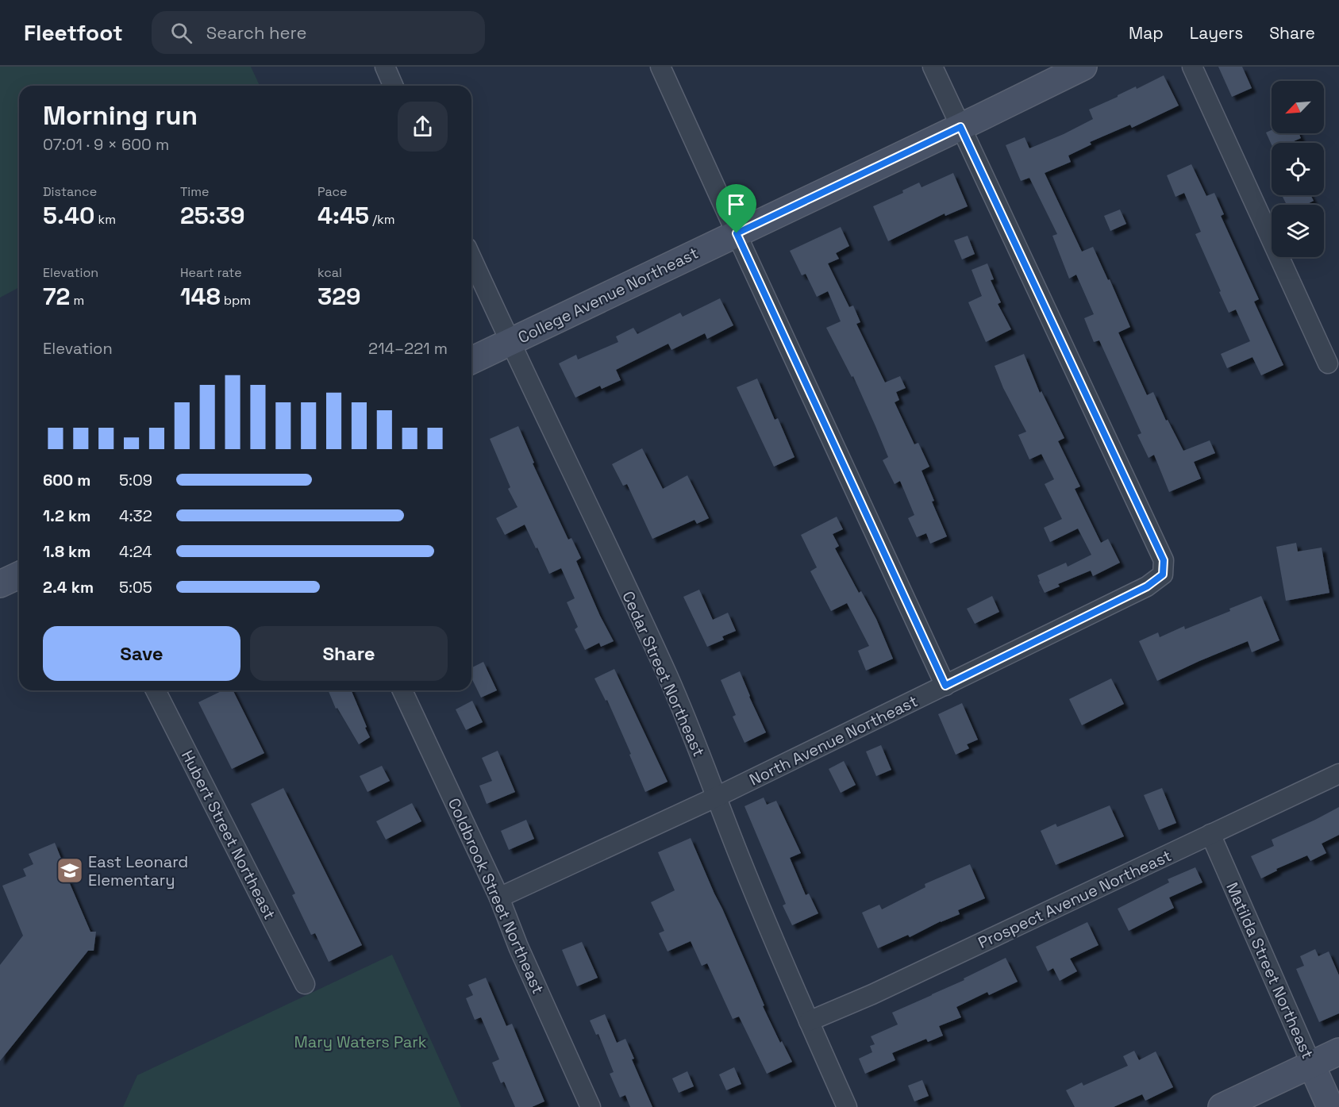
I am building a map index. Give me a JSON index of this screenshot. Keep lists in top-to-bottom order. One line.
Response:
{"streets":{"main road":["College Avenue Northeast","Matilda Street Northeast"],"street":["Cedar Street Northeast","North Avenue Northeast","Hubert Street Northeast","Coldbrook Street Northeast","Prospect Avenue Northeast"]},"crossings":[["College Avenue Northeast","Cedar Street Northeast"],["College Avenue Northeast","North Avenue Northeast"],["Cedar Street Northeast","North Avenue Northeast"],["Cedar Street Northeast","Prospect Avenue Northeast"],["North Avenue Northeast","Coldbrook Street Northeast"],["Prospect Avenue Northeast","Matilda Street Northeast"]],"parks":["Mary Waters Park"],"places":{"school or university":["East Leonard Elementary"]},"north":"bottom left","page":{"header":"Fleetfoot","search":"Search here","nav":["Map","Layers","Share"],"heading":["Morning run","07:01 · 9 × 600 m"],"stats":[["Distance","5.40 km"],["Time","25:39"],["Pace","4:45 /km"],["Elevation","72 m"],["Heart rate","148 bpm"],["kcal","329"]],"chart":["Elevation","214–221 m"],"list":[{"name":"600 m","note":"5:09"},{"name":"1.2 km","note":"4:32"},{"name":"1.8 km","note":"4:24"},{"name":"2.4 km","note":"5:05"}],"buttons":["Save","Share"]}}
